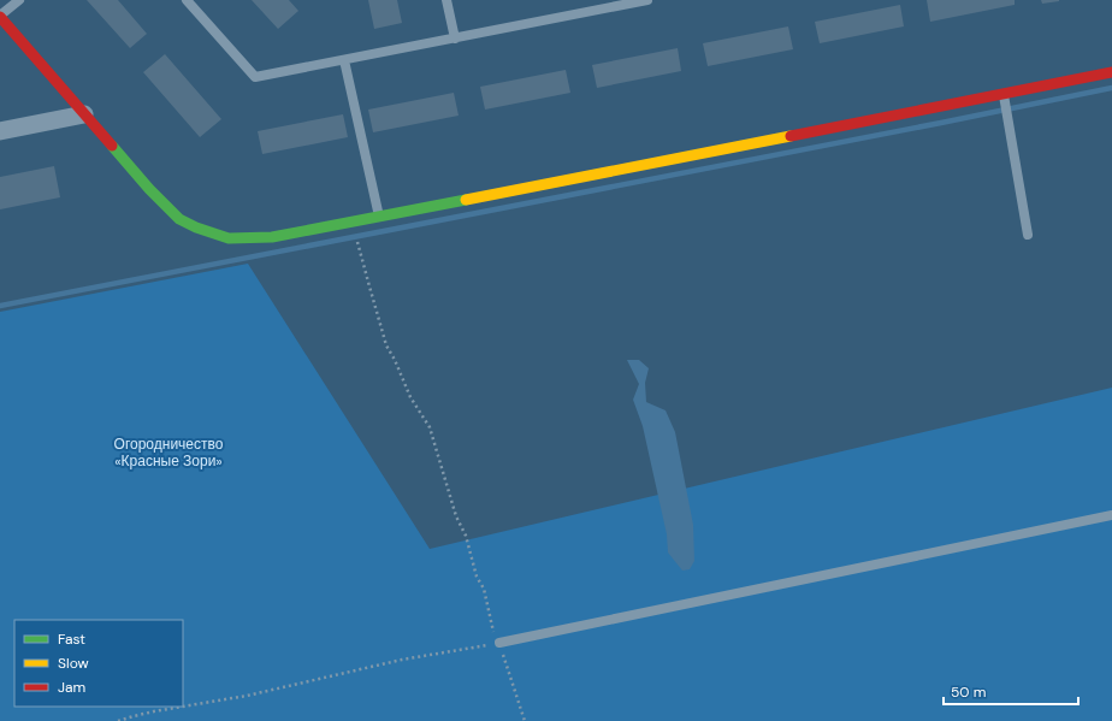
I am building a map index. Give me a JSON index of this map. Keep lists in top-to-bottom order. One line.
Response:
{"parks":["Огородничество «Красные Зори»"],"legend":["Fast","Slow","Jam"],"scale_bar":"50 m"}
